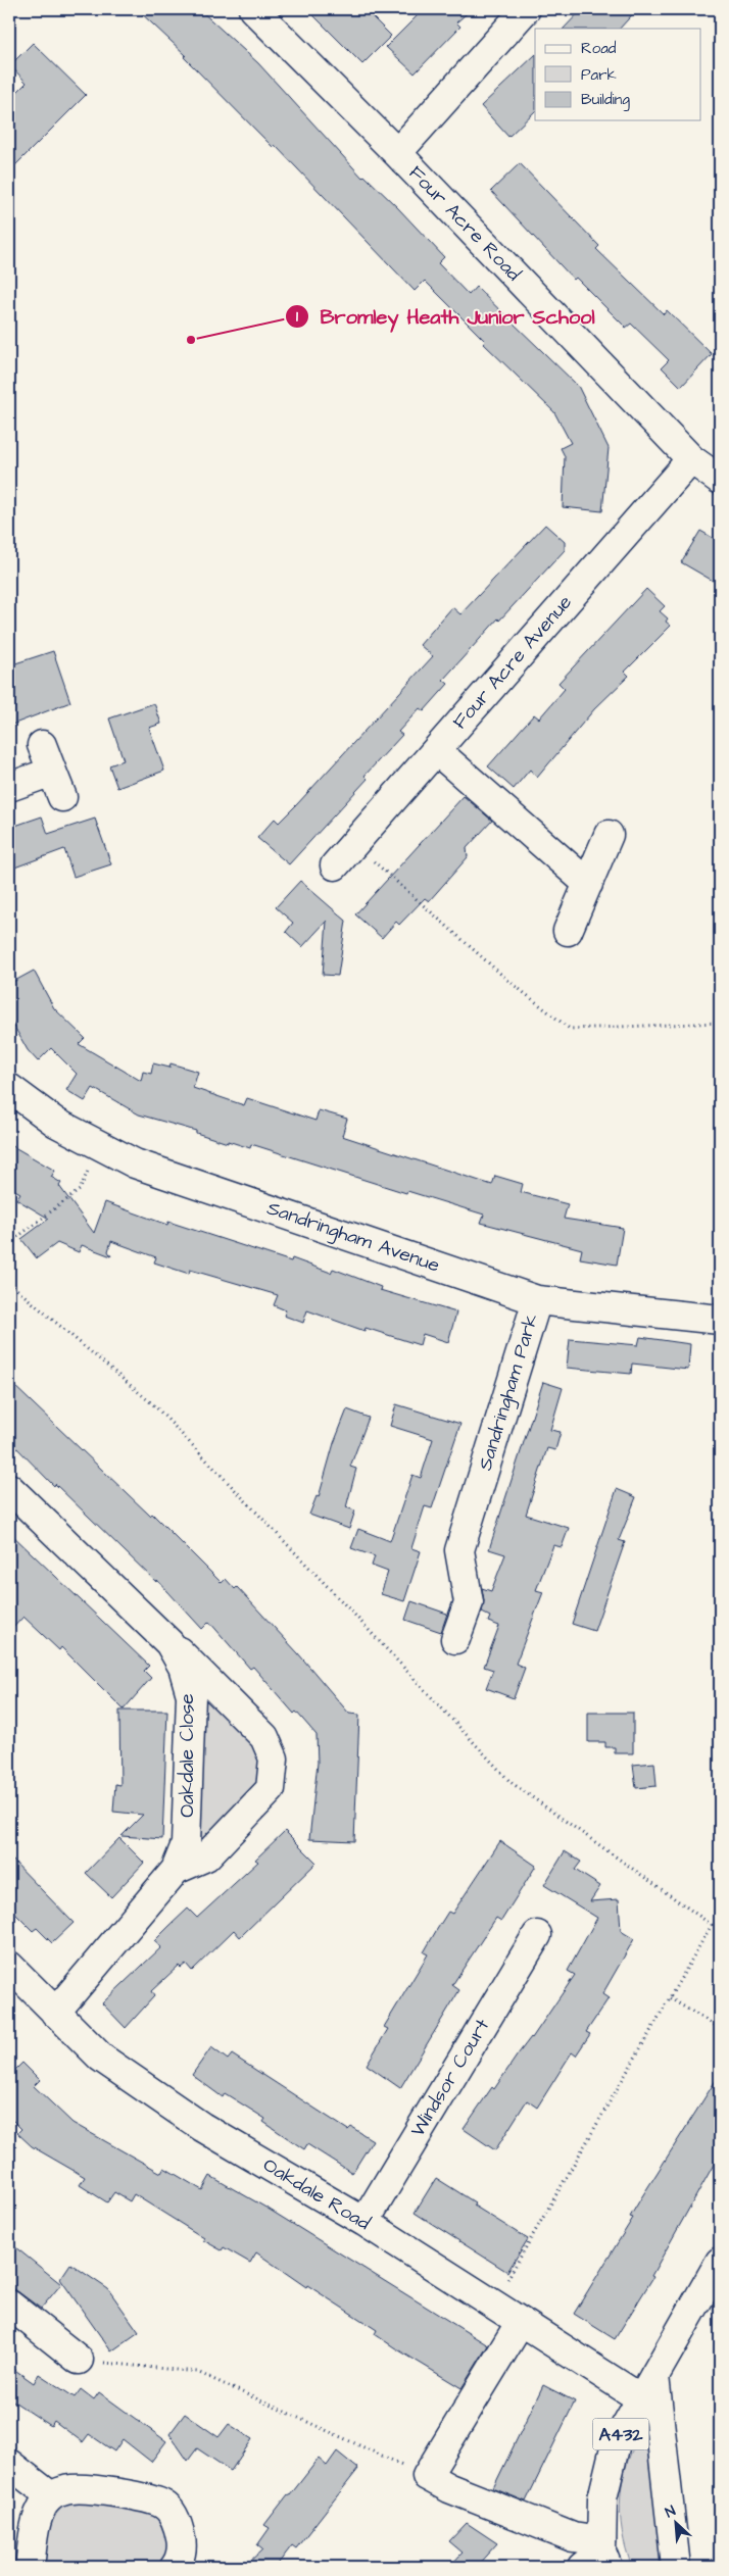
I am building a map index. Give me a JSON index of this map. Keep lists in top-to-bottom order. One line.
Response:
{"streets":{"street":["Four Acre Road","Four Acre Avenue","Sandringham Avenue","Sandringham Park","Oakdale Close","Windsor Court","Oakdale Road","A432"]},"crossings":[["Four Acre Road","Four Acre Avenue"],["Sandringham Avenue","Sandringham Park"],["Oakdale Close","Oakdale Road"],["Windsor Court","Oakdale Road"],["Oakdale Road","A432"]],"places":["Bromley Heath Junior School"],"legend":["Road","Park","Building"],"north":"top left"}
